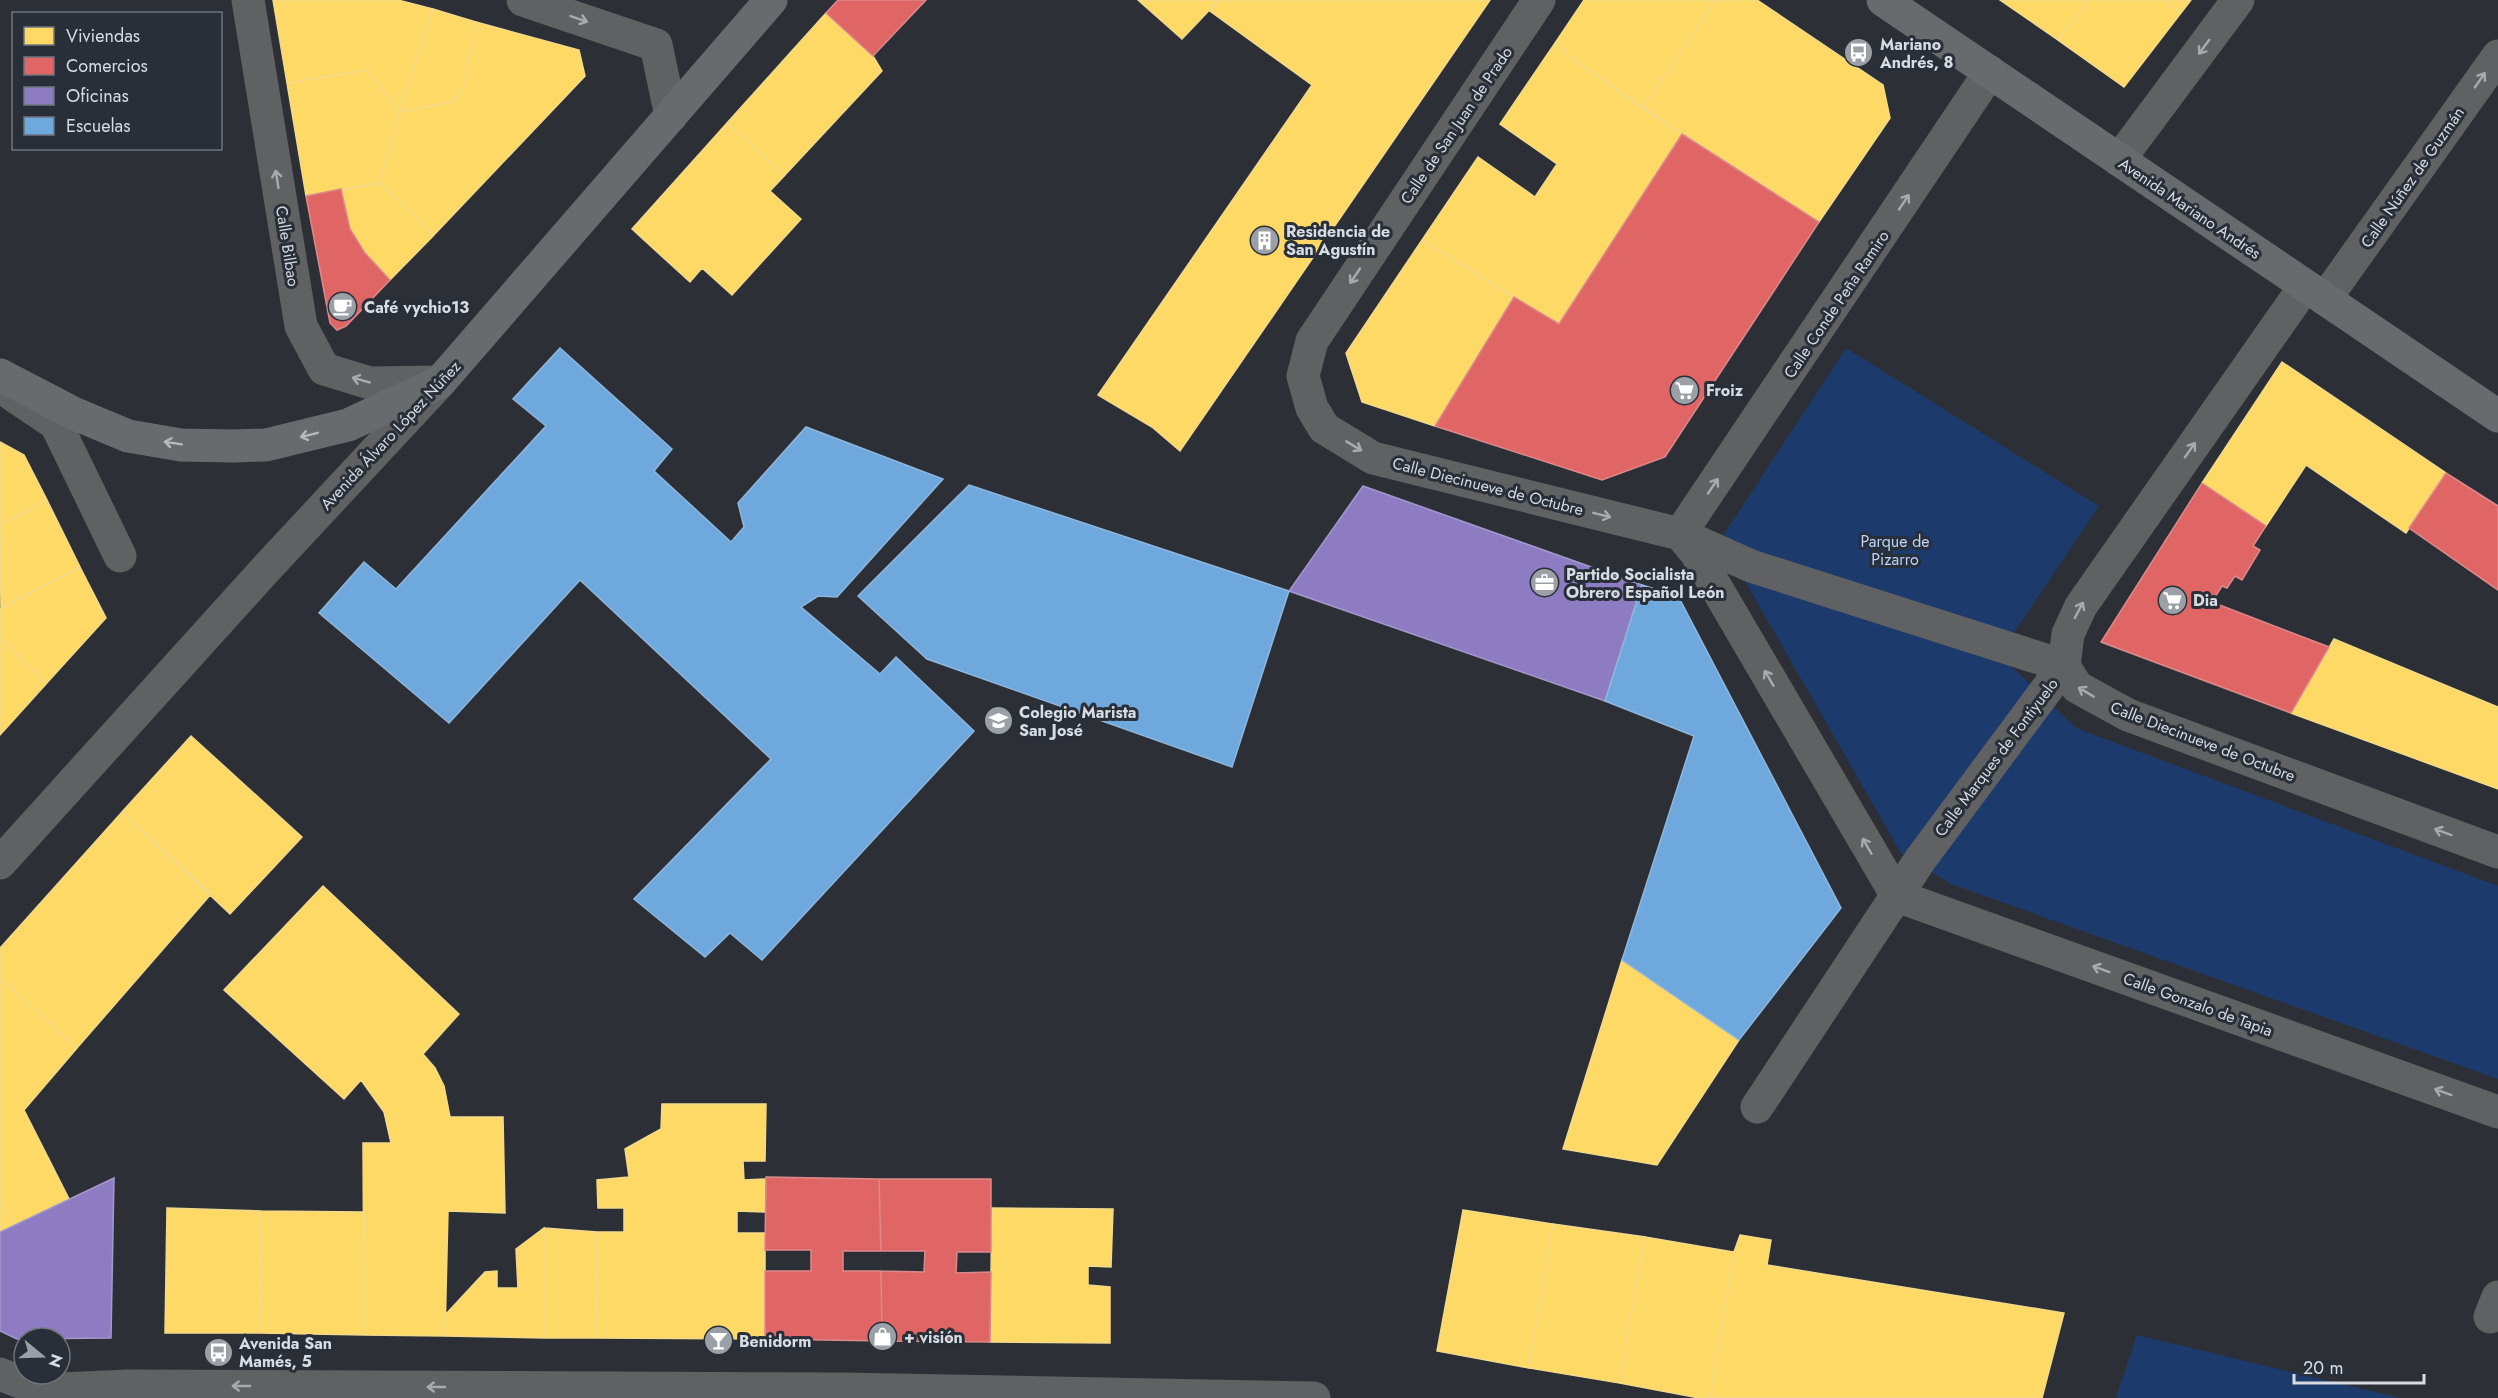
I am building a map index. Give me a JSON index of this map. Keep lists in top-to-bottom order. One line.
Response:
{"streets":{"main road":["Avenida Mariano Andrés","Avenida Álvaro López Núñez"],"street":["Calle de San Juan de Prado","Calle Núñez de Guzmán","Calle Bilbao","Calle Conde Peña Ramiro","Calle Diecinueve de Octubre","Calle Marques de Fontiyuelo","Calle Gonzalo de Tapia"]},"crossings":[["Calle de San Juan de Prado","Calle Diecinueve de Octubre"],["Calle Núñez de Guzmán","Avenida Mariano Andrés"],["Calle Núñez de Guzmán","Calle Marques de Fontiyuelo"],["Avenida Mariano Andrés","Calle Conde Peña Ramiro"],["Avenida Mariano Andrés","Calle Marques de Fontiyuelo"],["Calle Bilbao","Avenida Álvaro López Núñez"],["Calle Conde Peña Ramiro","Calle Diecinueve de Octubre"],["Calle Diecinueve de Octubre","Calle Marques de Fontiyuelo"],["Calle Marques de Fontiyuelo","Calle Gonzalo de Tapia"]],"one_way":["Calle de San Juan de Prado","Calle Conde Peña Ramiro","Calle Marques de Fontiyuelo","Calle Gonzalo de Tapia"],"parks":["Parque de Pizarro"],"places":{"bus stop":["Mariano Andrés, 8","Avenida San Mamés, 5"],"building":["Residencia de San Agustín"],"cafe":["Café vychio13"],"supermarket":["Froiz","Dia"],"office":["Partido Socialista Obrero Español León"],"school or university":["Colegio Marista San José"],"shop":["+ visión"],"bar":["Benidorm"]},"legend":["Viviendas","Comercios","Oficinas","Escuelas"],"scale_bar":"20 m","north":"right"}
